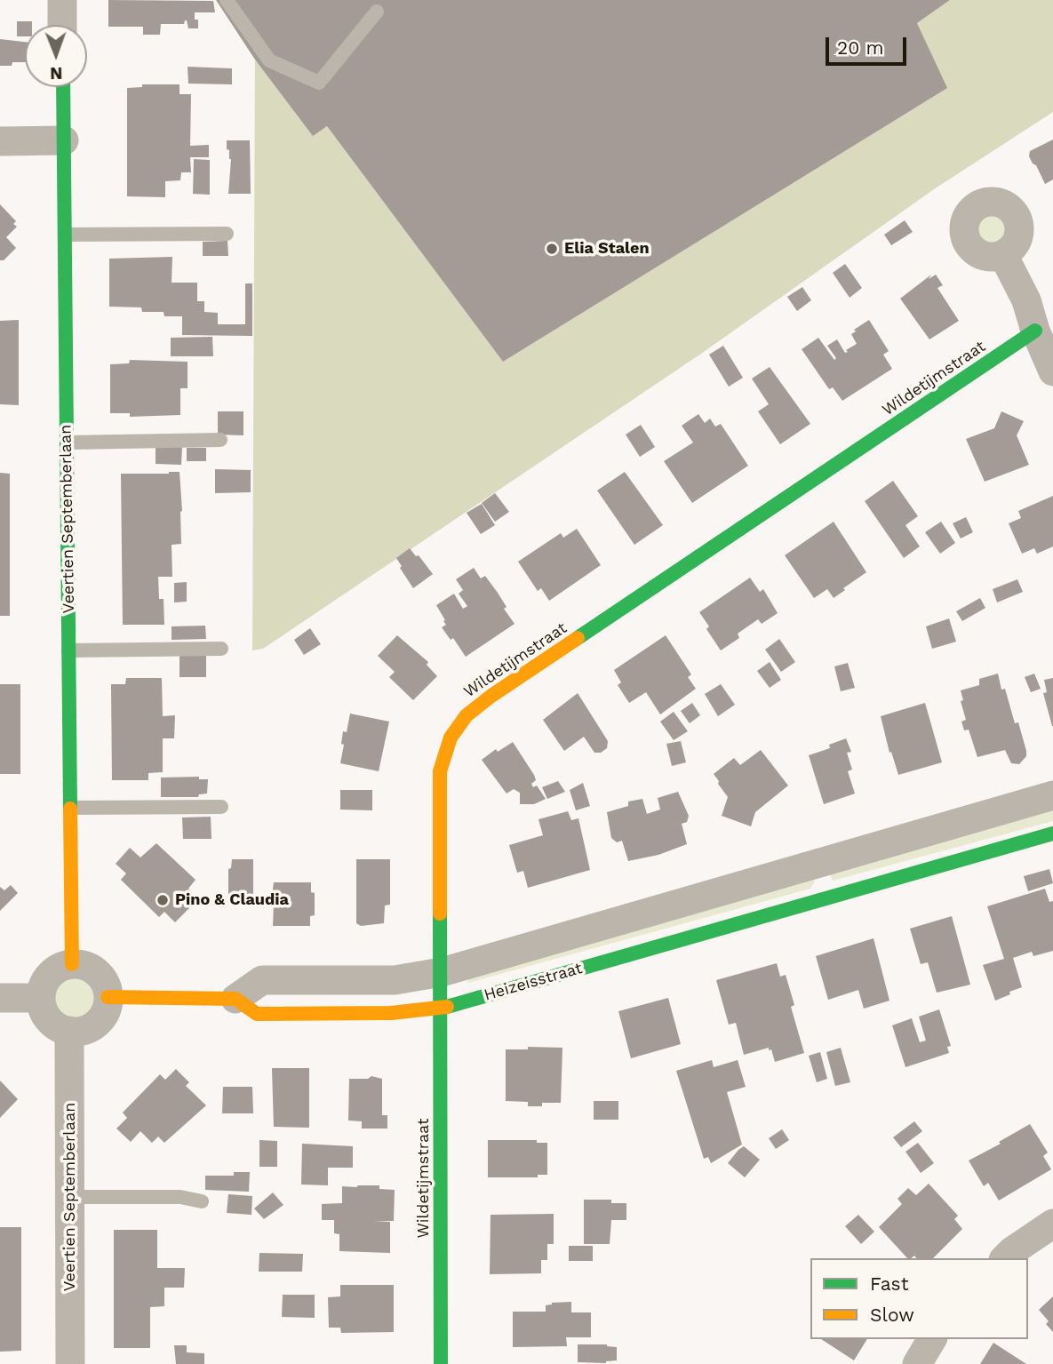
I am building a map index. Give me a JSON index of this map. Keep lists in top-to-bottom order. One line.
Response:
{"streets":{"street":["Wildetijmstraat","Veertien Septemberlaan","Heizeisstraat"]},"crossings":[["Wildetijmstraat","Heizeisstraat"],["Veertien Septemberlaan","Heizeisstraat"]],"places":["Elia Stalen","Pino & Claudia"],"legend":["Fast","Slow"],"scale_bar":"20 m","north":"bottom"}
